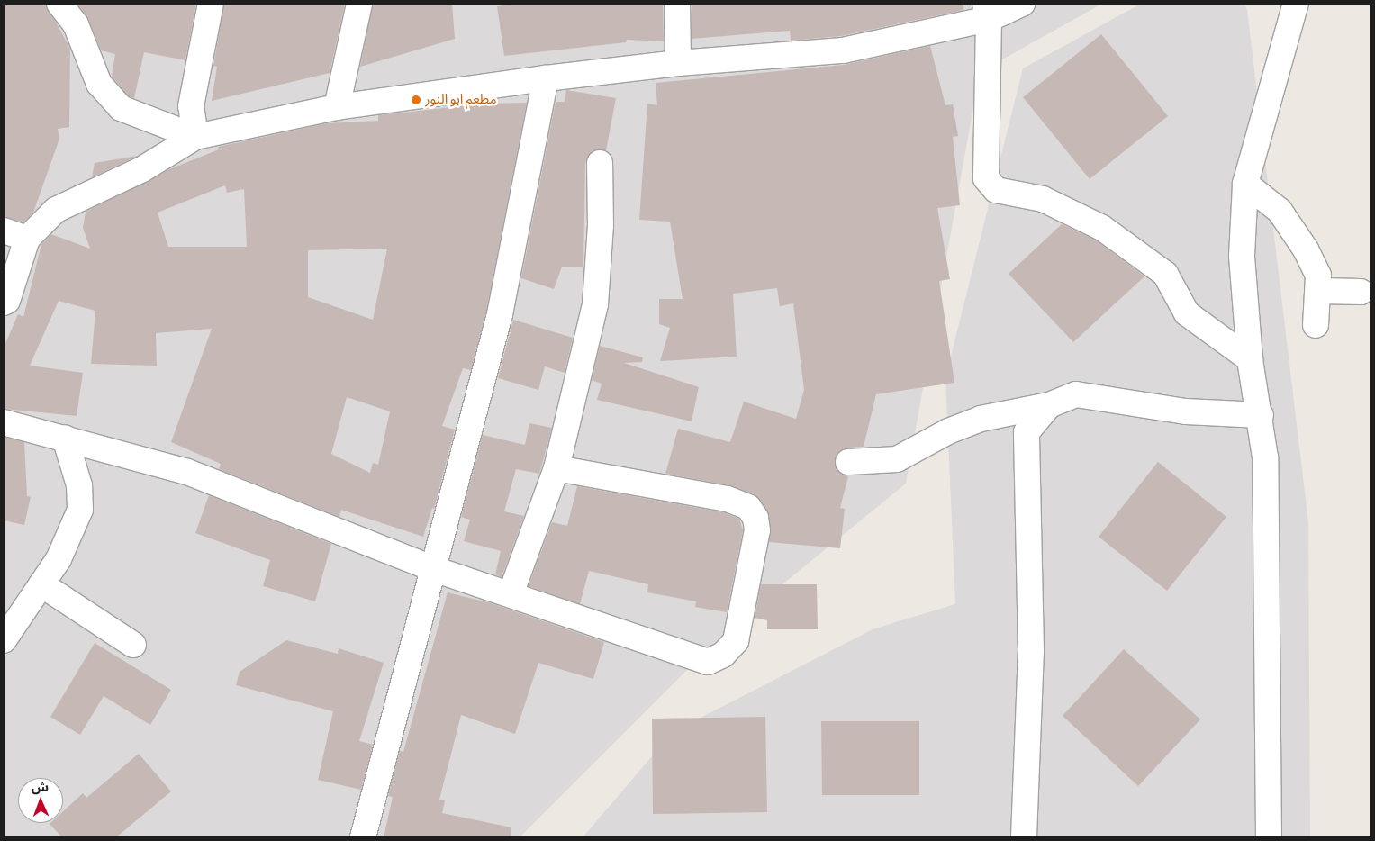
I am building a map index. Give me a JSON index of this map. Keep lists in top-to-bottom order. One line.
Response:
{"places":["مطعم ابو النور"],"north":"top"}
